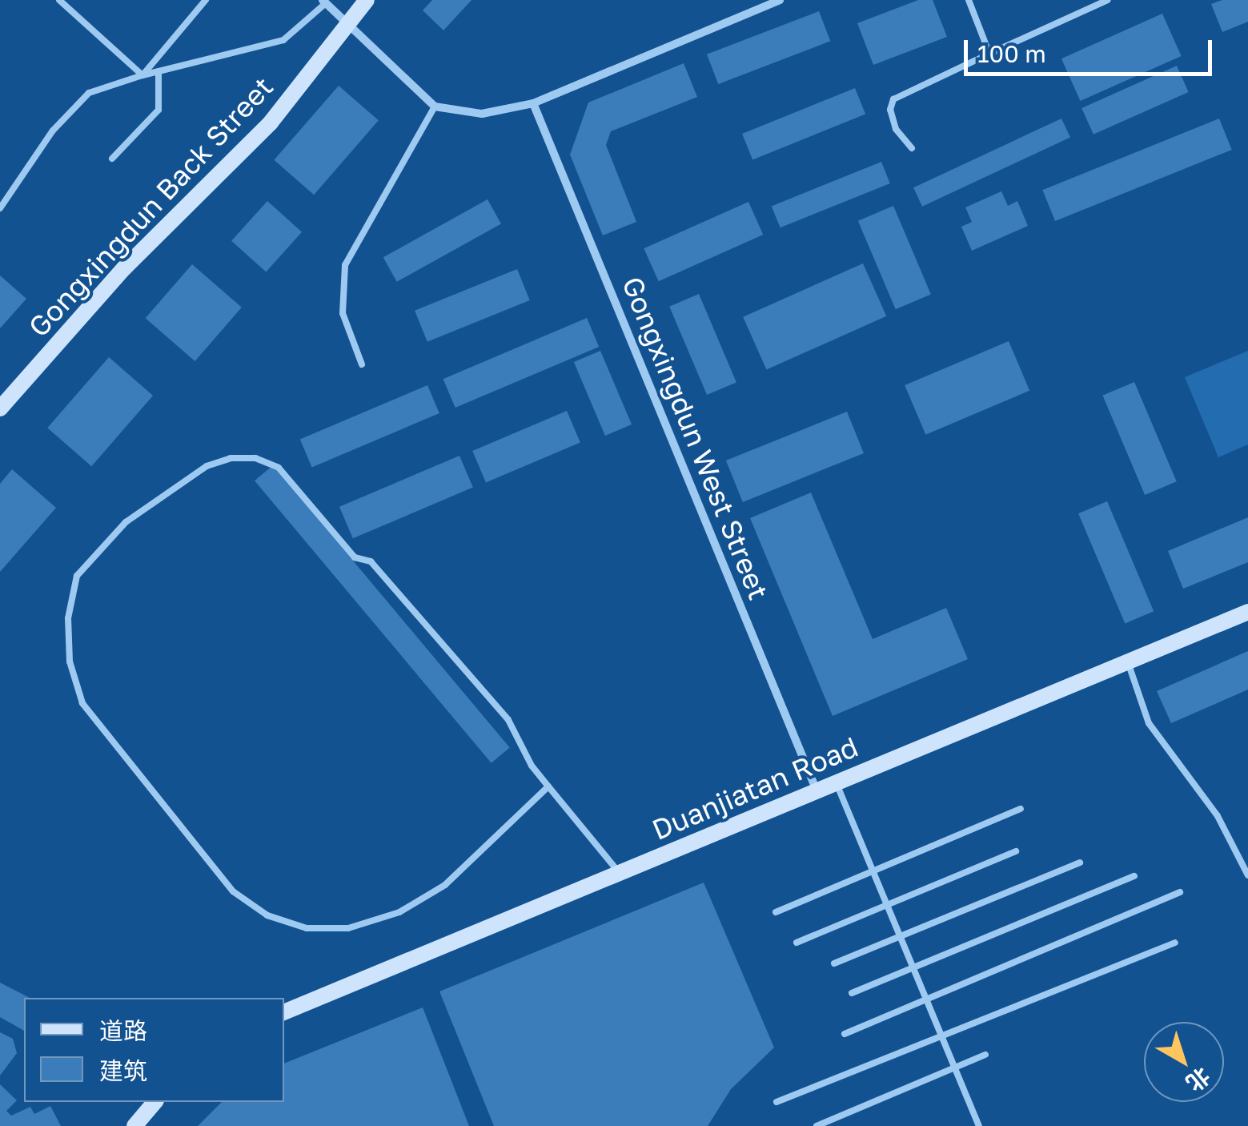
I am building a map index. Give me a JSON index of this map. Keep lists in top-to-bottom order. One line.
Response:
{"streets":{"main road":["Gongxingdun Back Street","Duanjiatan Road"],"street":["Gongxingdun West Street"]},"crossings":[["Gongxingdun West Street","Duanjiatan Road"]],"legend":["道路","建筑"],"scale_bar":"100 m","north":"bottom right"}
